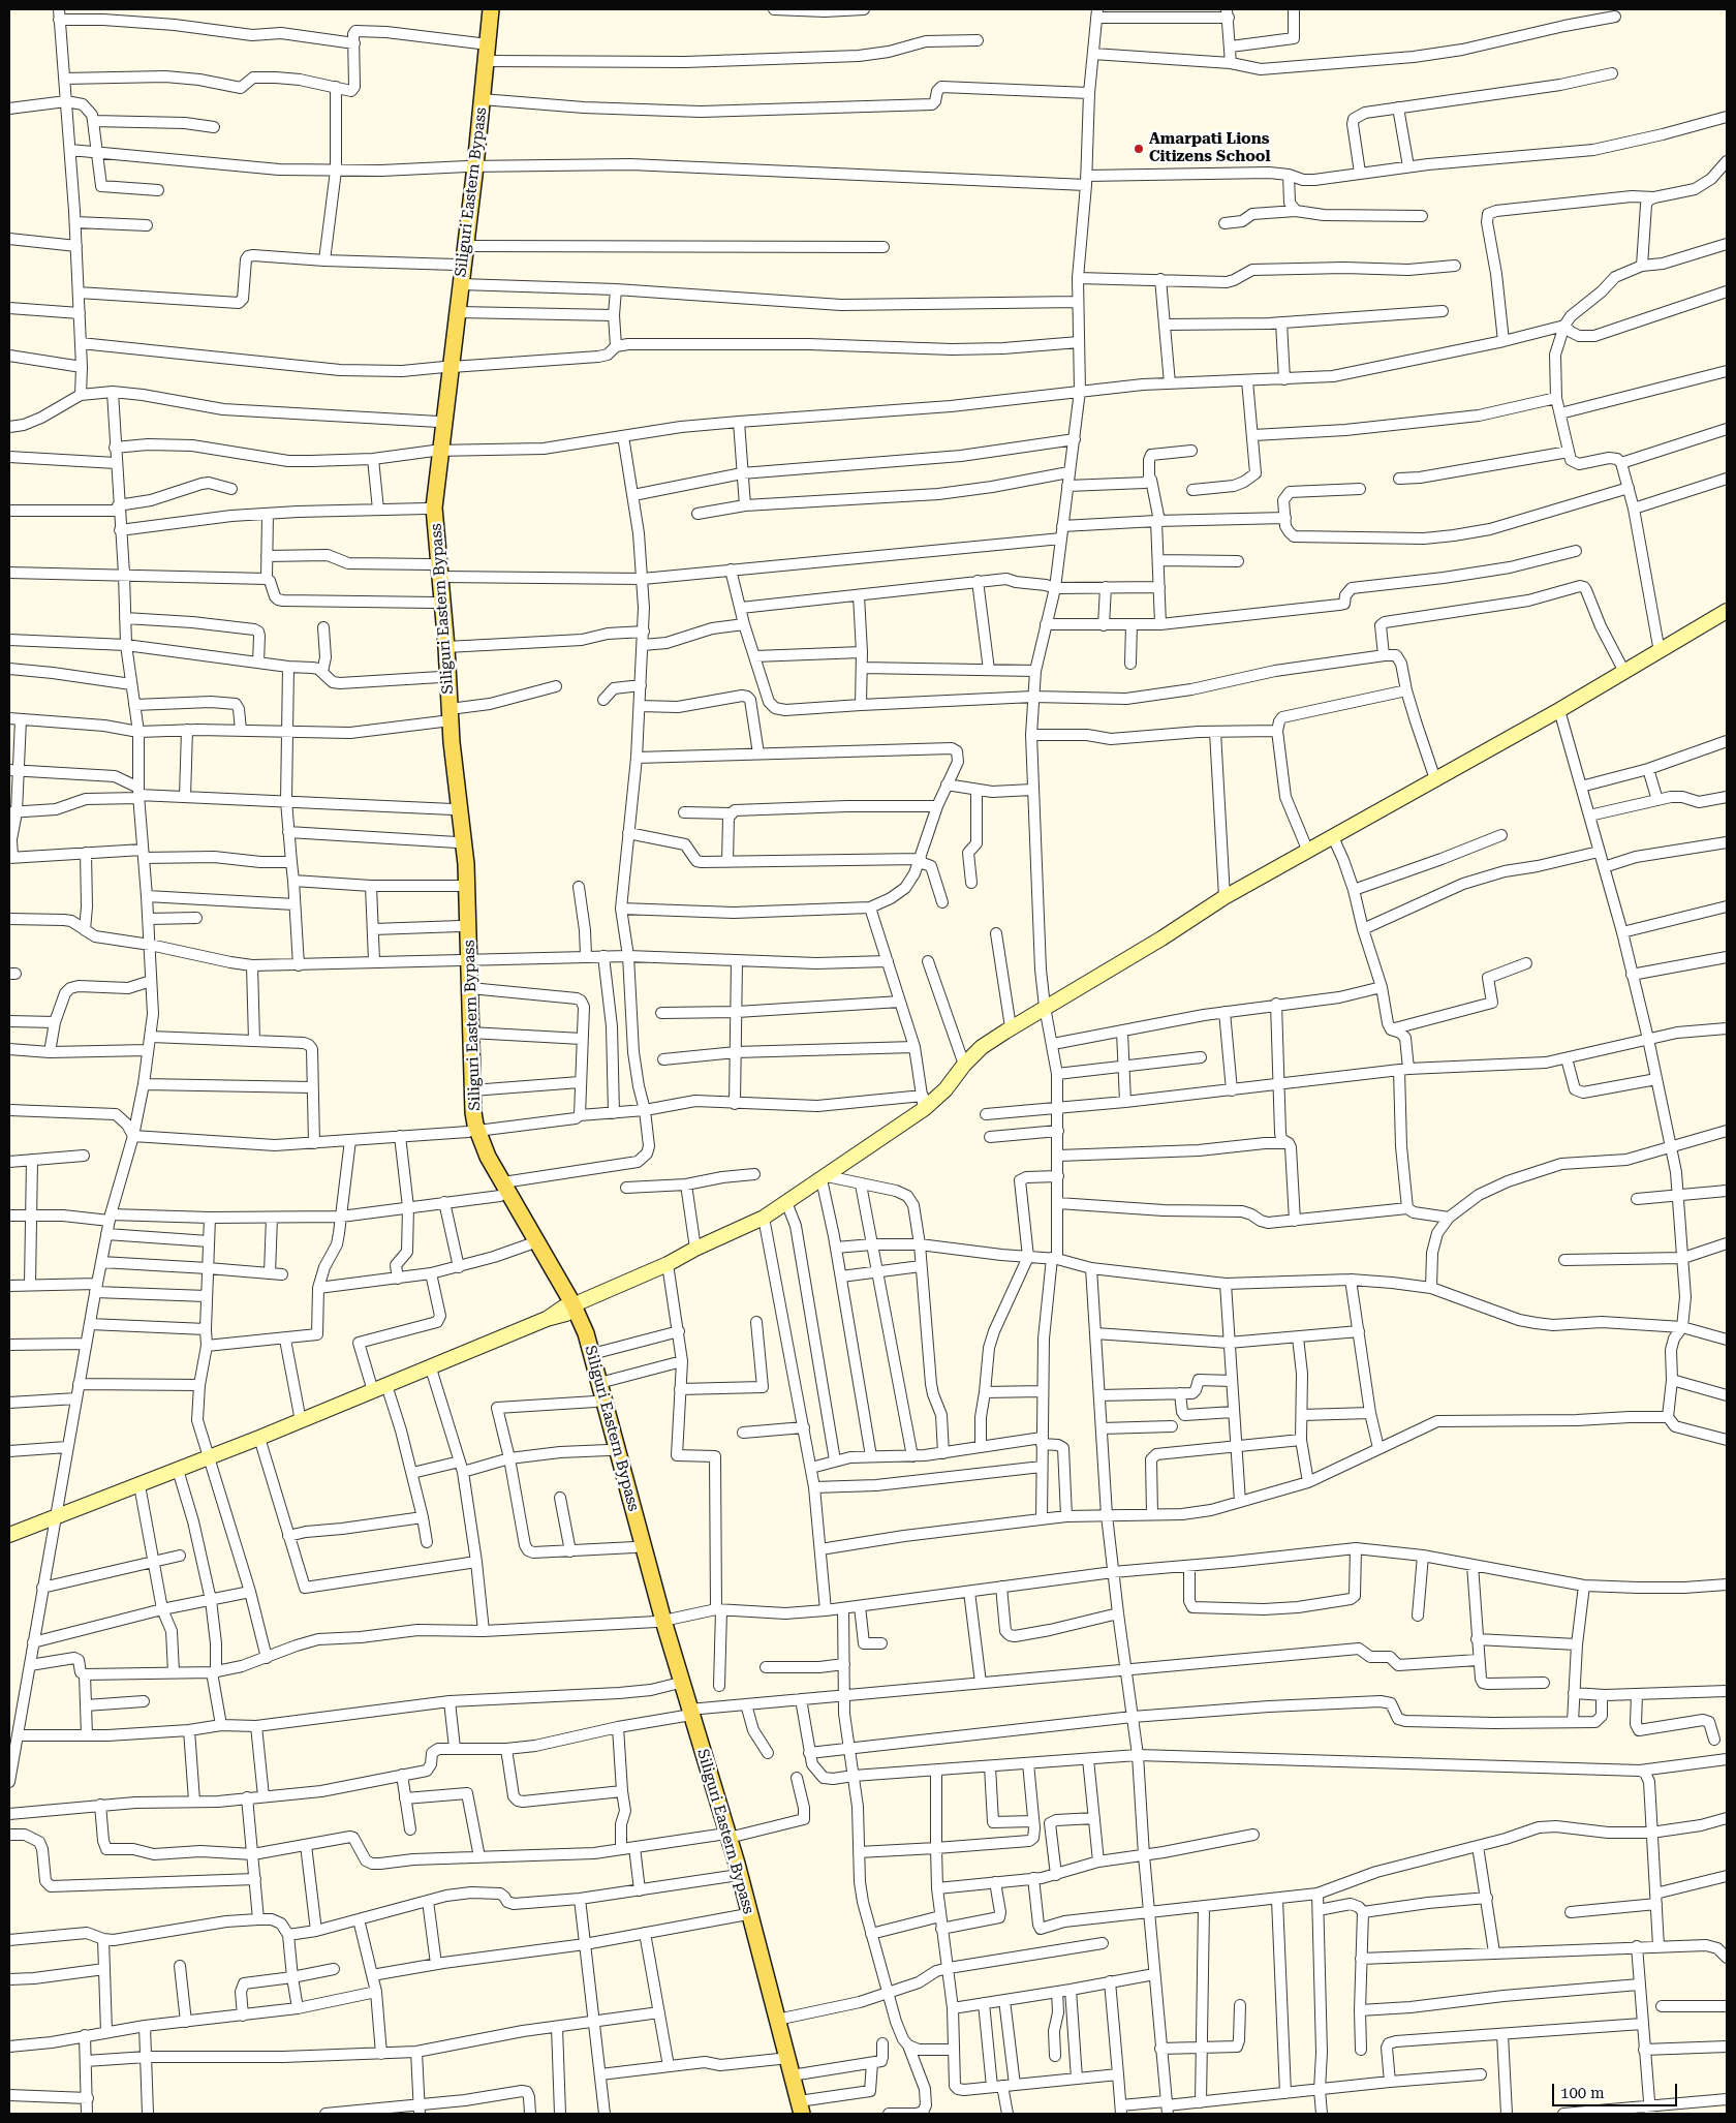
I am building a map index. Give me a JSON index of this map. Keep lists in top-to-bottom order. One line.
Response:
{"streets":{"main road":["Siliguri Eastern Bypass"]},"places":["Amarpati Lions Citizens School"],"scale_bar":"100 m"}
